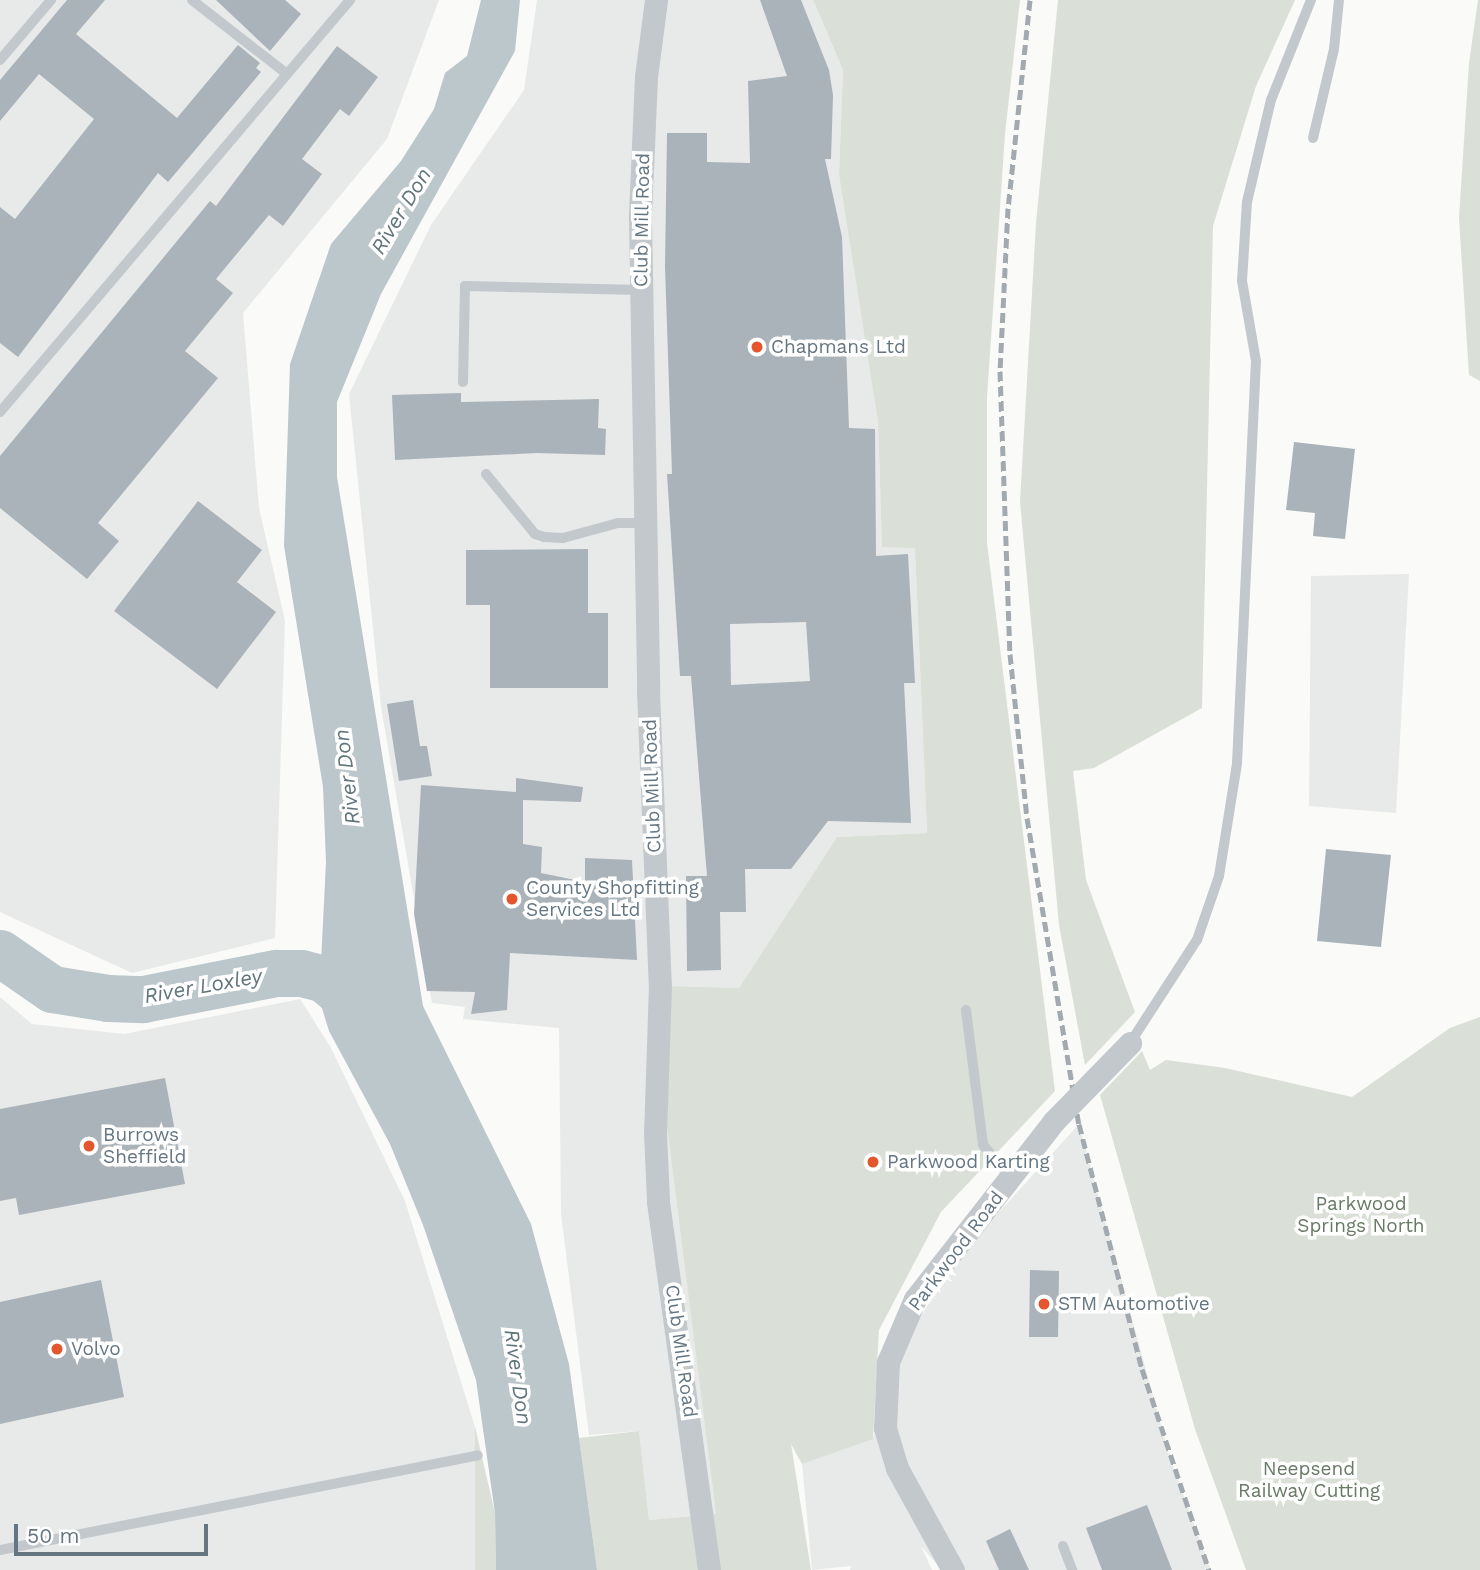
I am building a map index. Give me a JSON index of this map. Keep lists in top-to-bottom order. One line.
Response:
{"streets":{"street":["Club Mill Road","Parkwood Road"]},"water":["River Don","River Loxley"],"parks":["Parkwood Springs North","Neepsend Railway Cutting"],"places":["Chapmans Ltd","County Shopfitting Services Ltd","Burrows Sheffield","Parkwood Karting","STM Automotive","Volvo"],"scale_bar":"50 m"}
